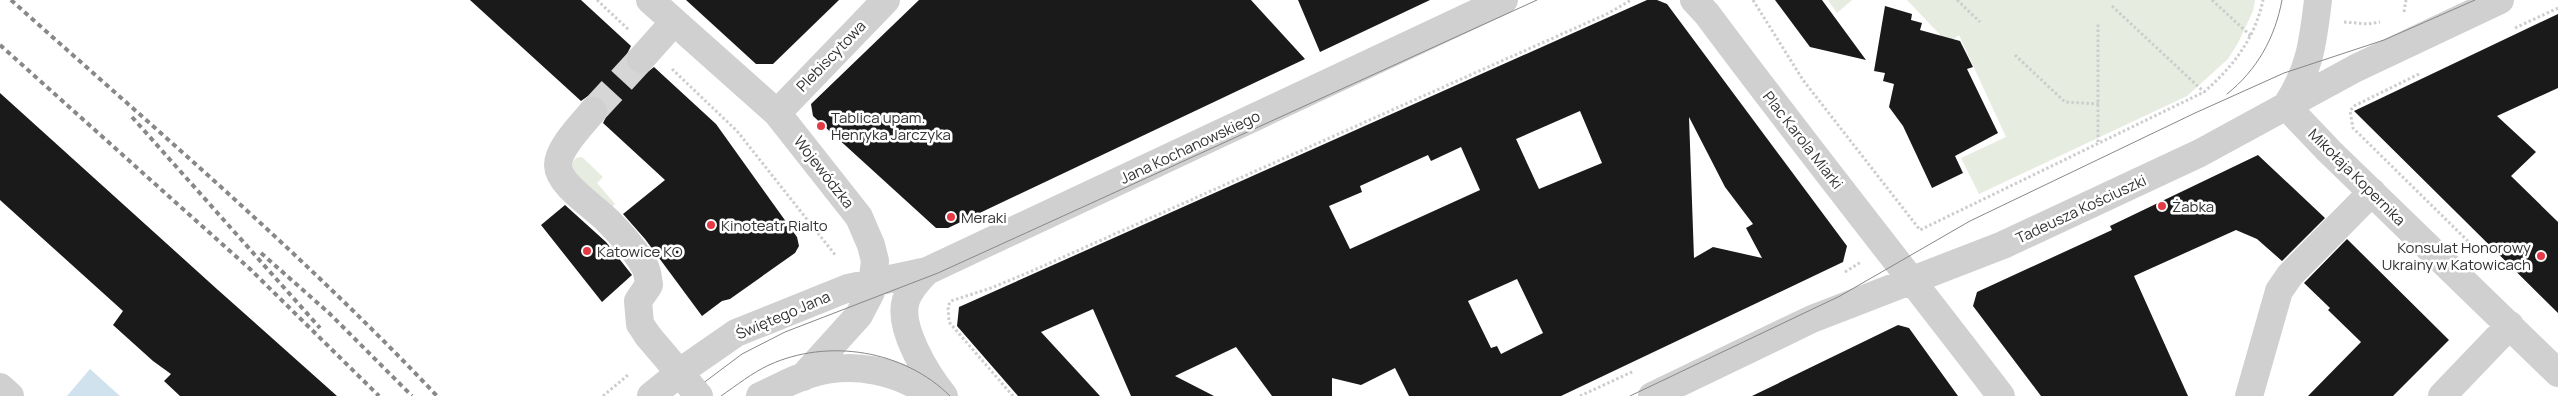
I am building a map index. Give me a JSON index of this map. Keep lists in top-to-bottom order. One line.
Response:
{"streets":{"street":["Plebiscytowa","Plac Karola Miarki","Jana Kochanowskiego","Wojewódzka","Mikołaja Kopernika","Tadeusza Kościuszki","Świętego Jana"]},"crossings":[["Plebiscytowa","Wojewódzka"],["Plac Karola Miarki","Tadeusza Kościuszki"],["Jana Kochanowskiego","Wojewódzka"],["Jana Kochanowskiego","Świętego Jana"],["Wojewódzka","Świętego Jana"],["Mikołaja Kopernika","Tadeusza Kościuszki"]],"places":["Tablica upam. Henryka Jarczyka","Żabka","Meraki","Kinoteatr Rialto","Katowice KO","Konsulat Honorowy Ukrainy w Katowicach"]}
